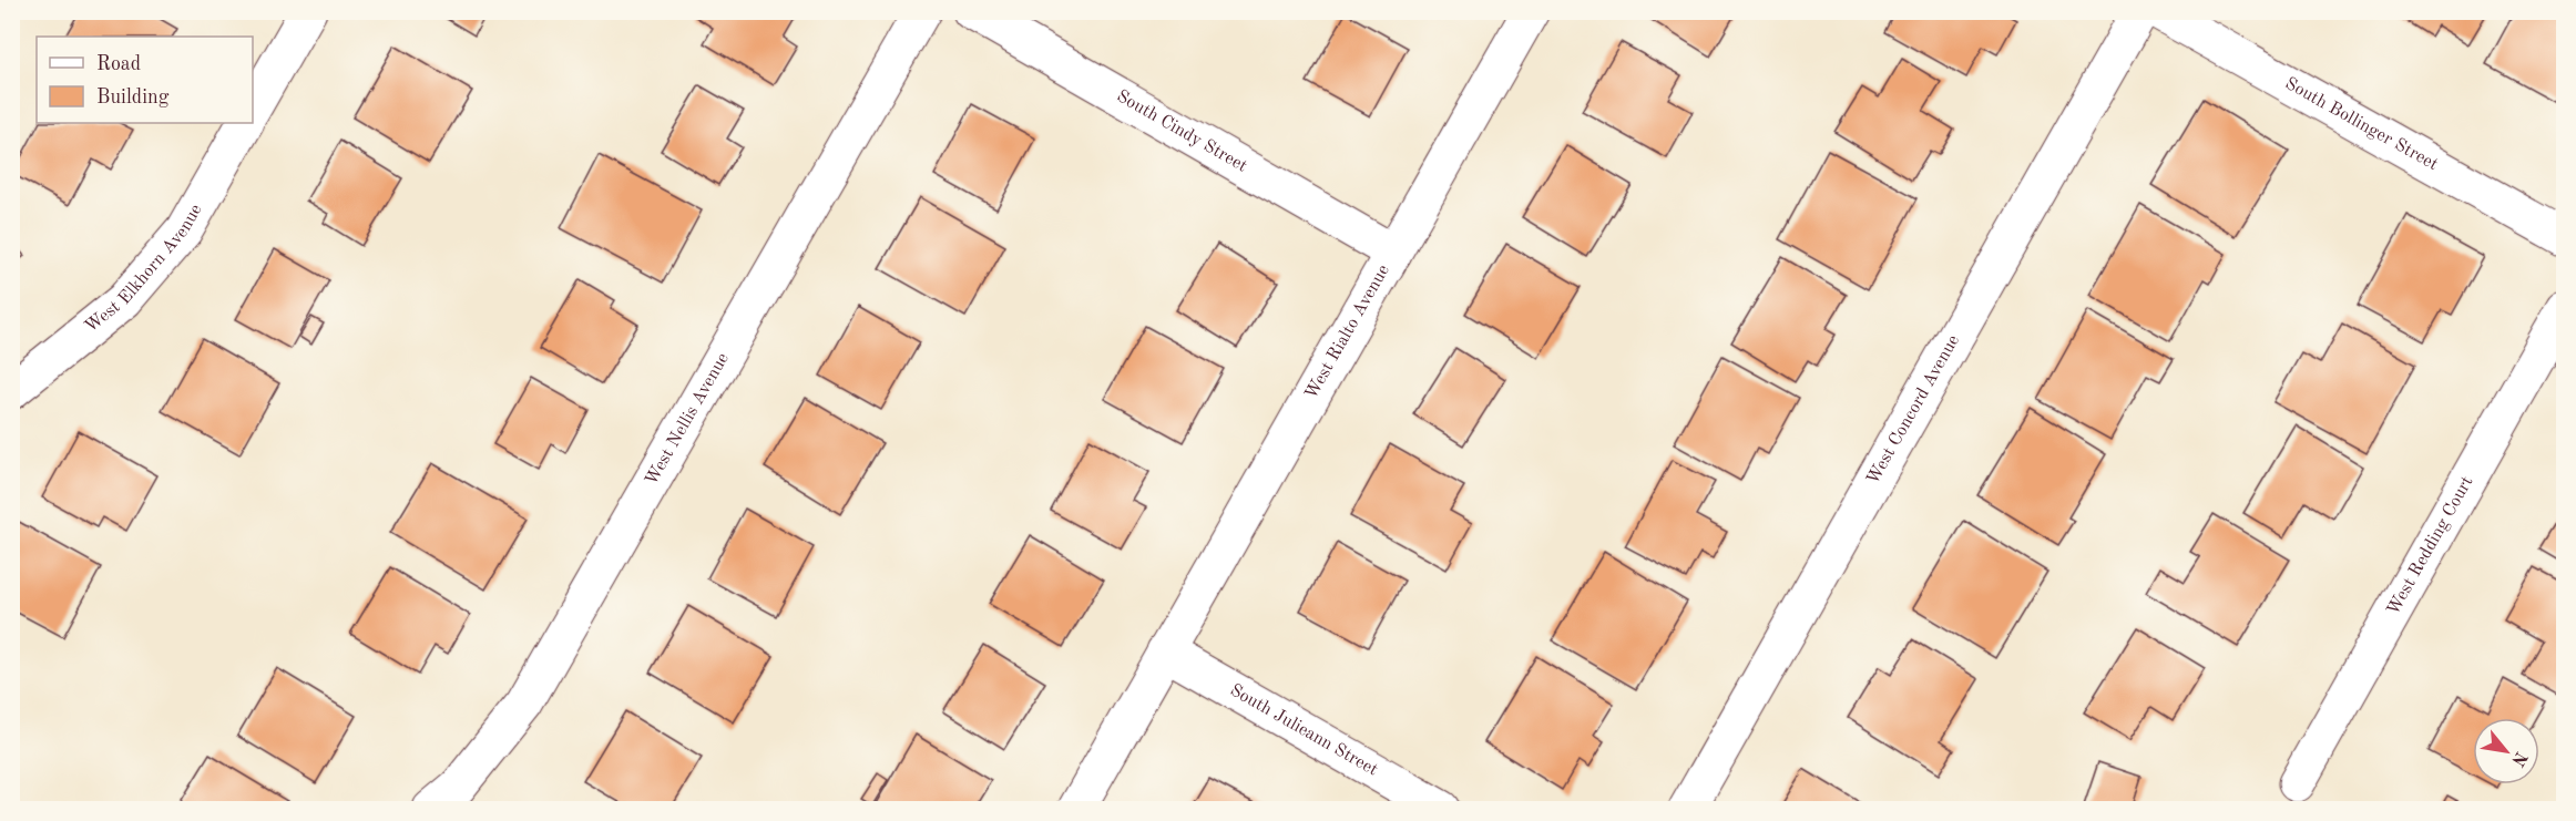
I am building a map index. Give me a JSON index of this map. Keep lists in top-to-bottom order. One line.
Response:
{"streets":{"street":["South Bollinger Street","South Cindy Street","West Elkhorn Avenue","West Rialto Avenue","West Concord Avenue","West Nellis Avenue","West Redding Court","South Julieann Street"]},"crossings":[["South Cindy Street","West Rialto Avenue"],["West Rialto Avenue","South Julieann Street"]],"legend":["Road","Building"],"north":"bottom right"}
